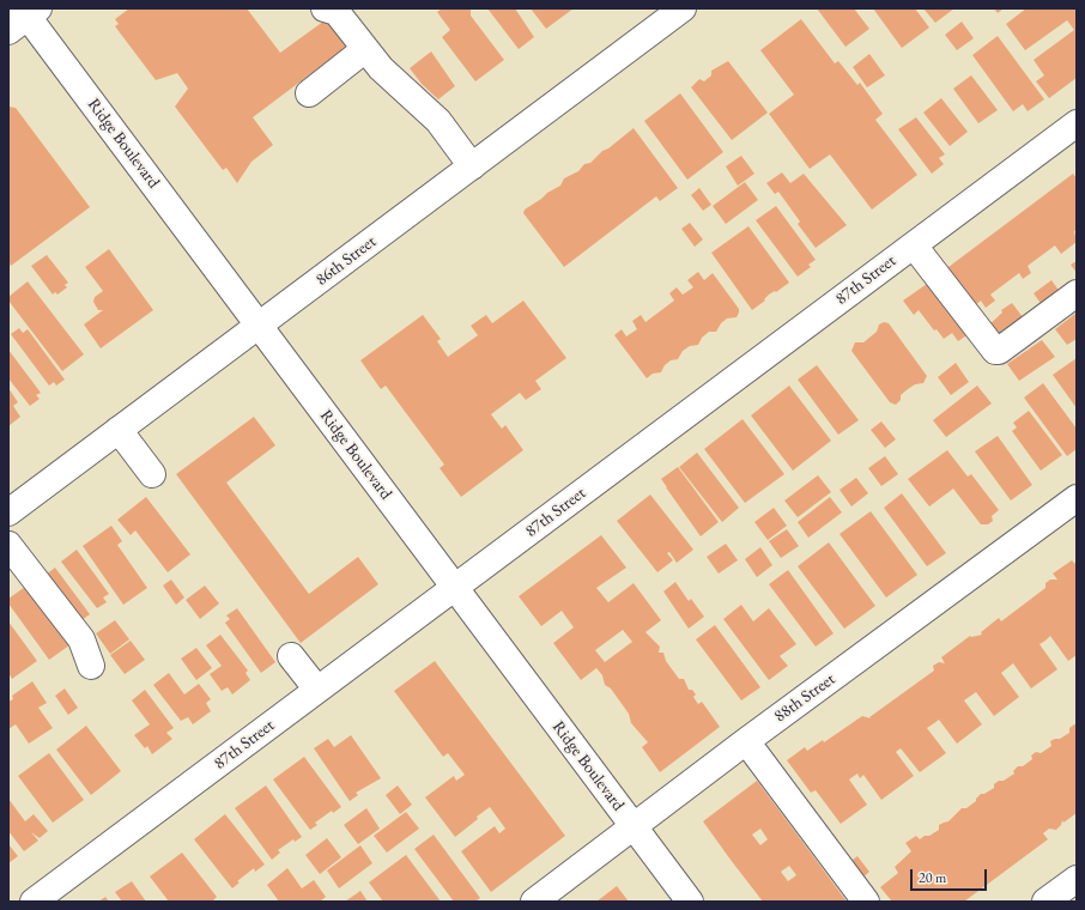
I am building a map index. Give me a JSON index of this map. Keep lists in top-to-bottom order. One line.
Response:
{"streets":{"street":["Ridge Boulevard","86th Street","87th Street","88th Street"]},"crossings":[["Ridge Boulevard","86th Street"],["Ridge Boulevard","87th Street"],["Ridge Boulevard","88th Street"]],"scale_bar":"20 m"}
